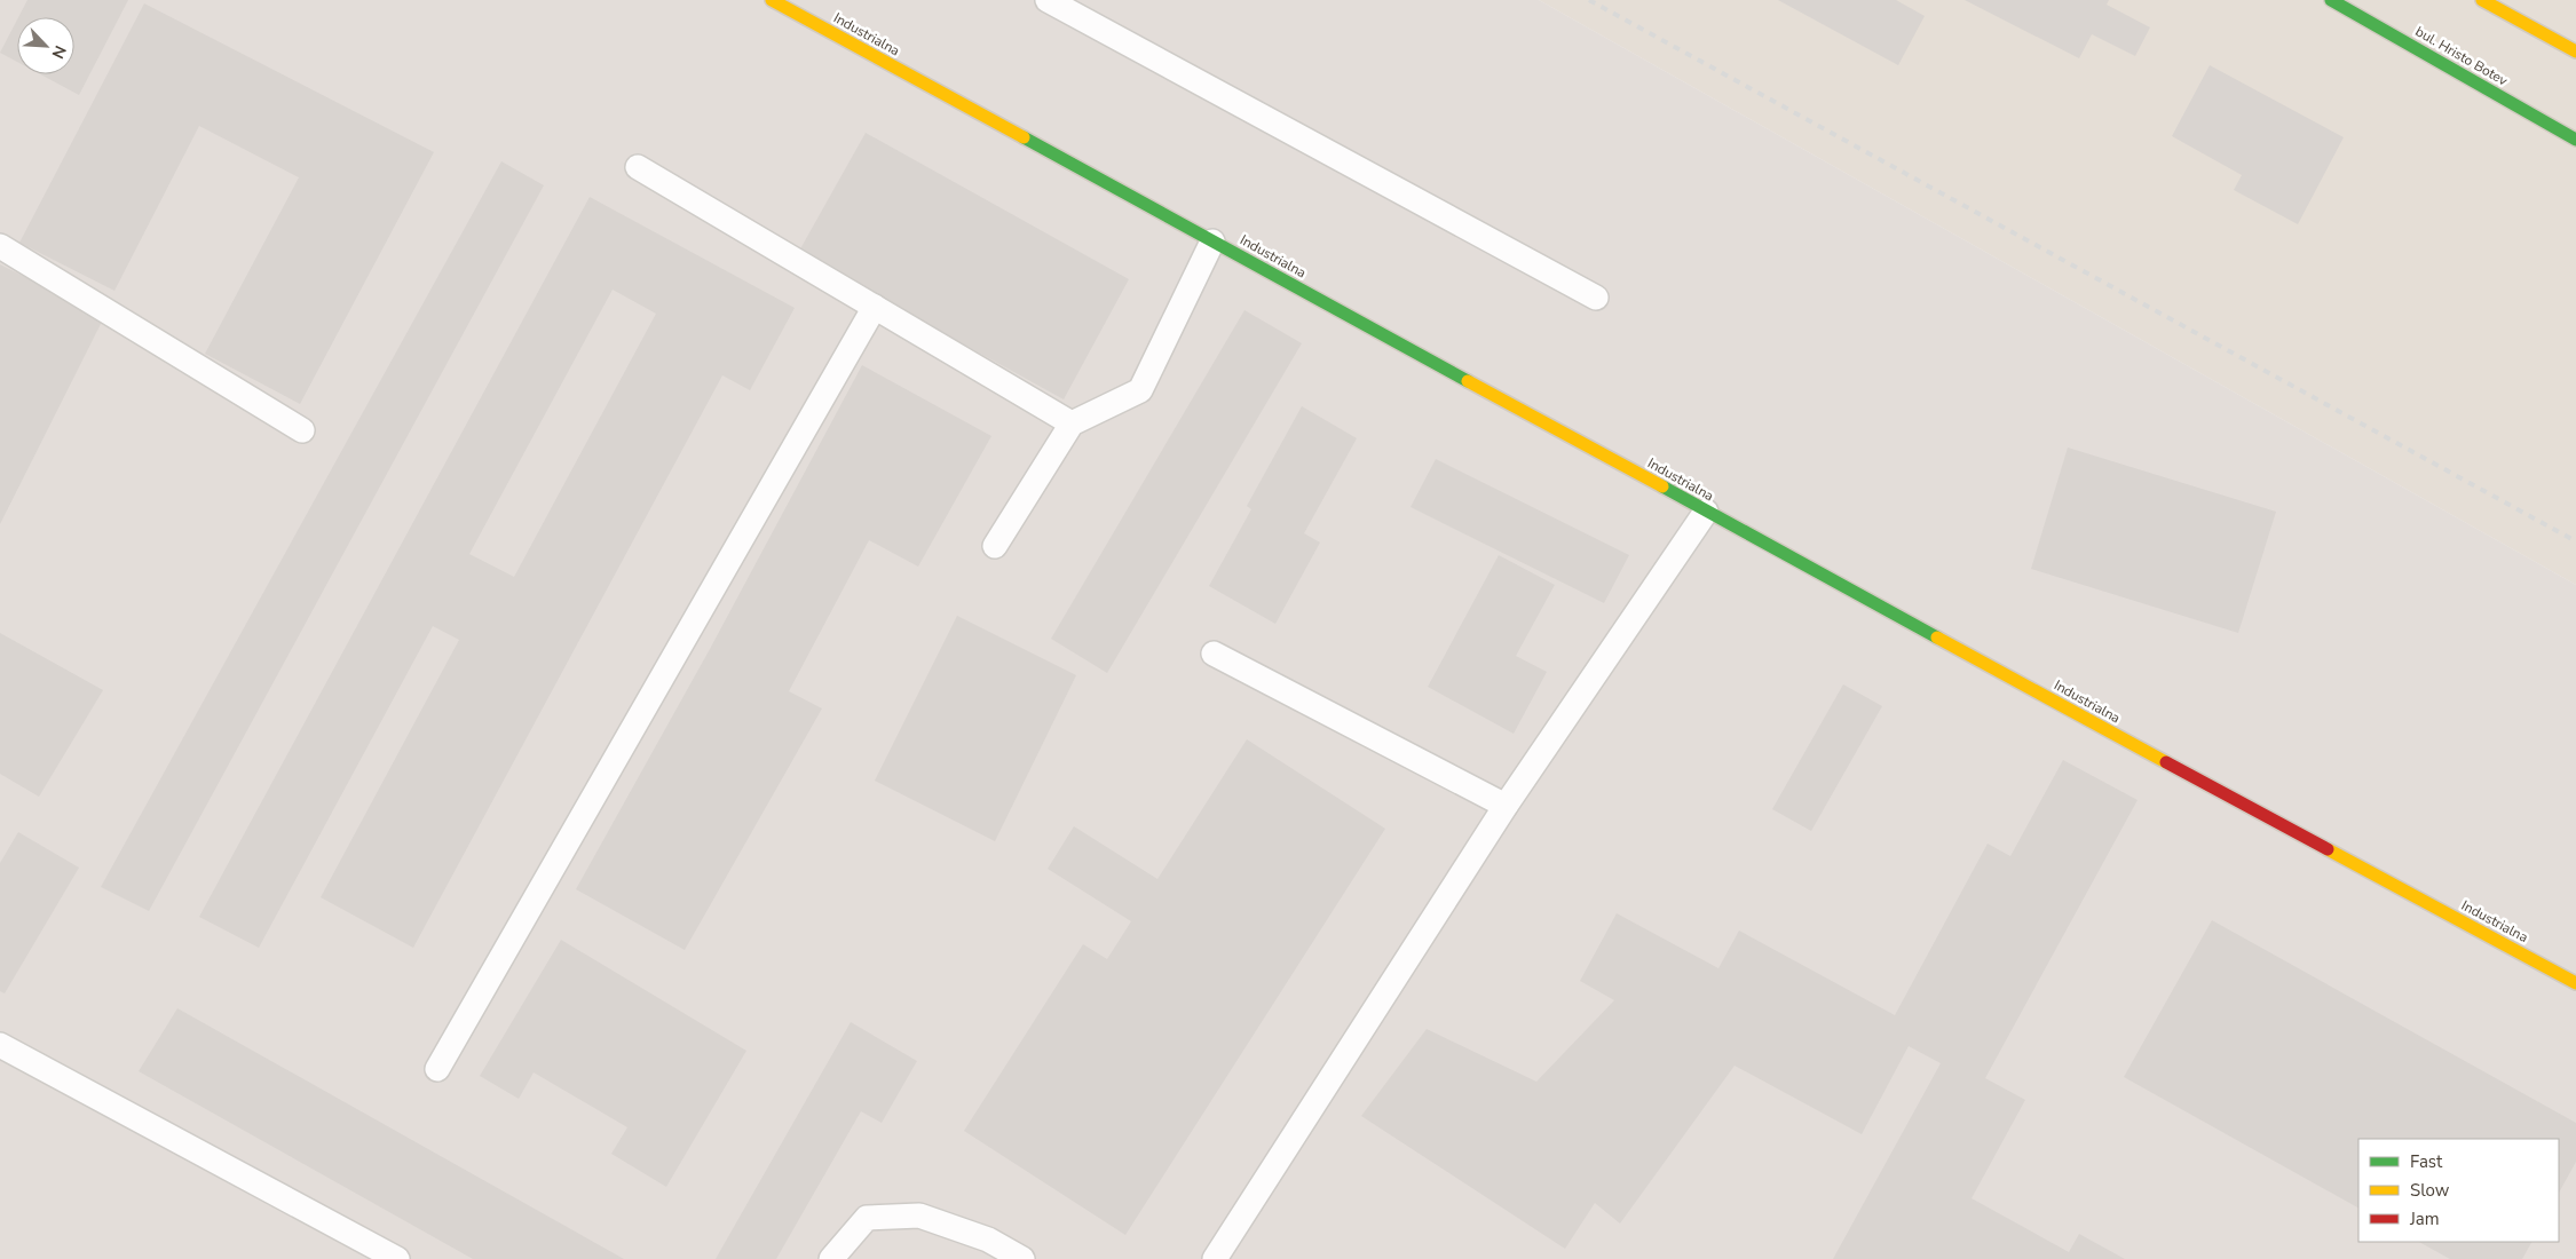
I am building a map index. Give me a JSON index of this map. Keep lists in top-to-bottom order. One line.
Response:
{"streets":{"street":["Industrialna","bul. Hristo Botev"]},"legend":["Fast","Slow","Jam"],"north":"bottom right"}
